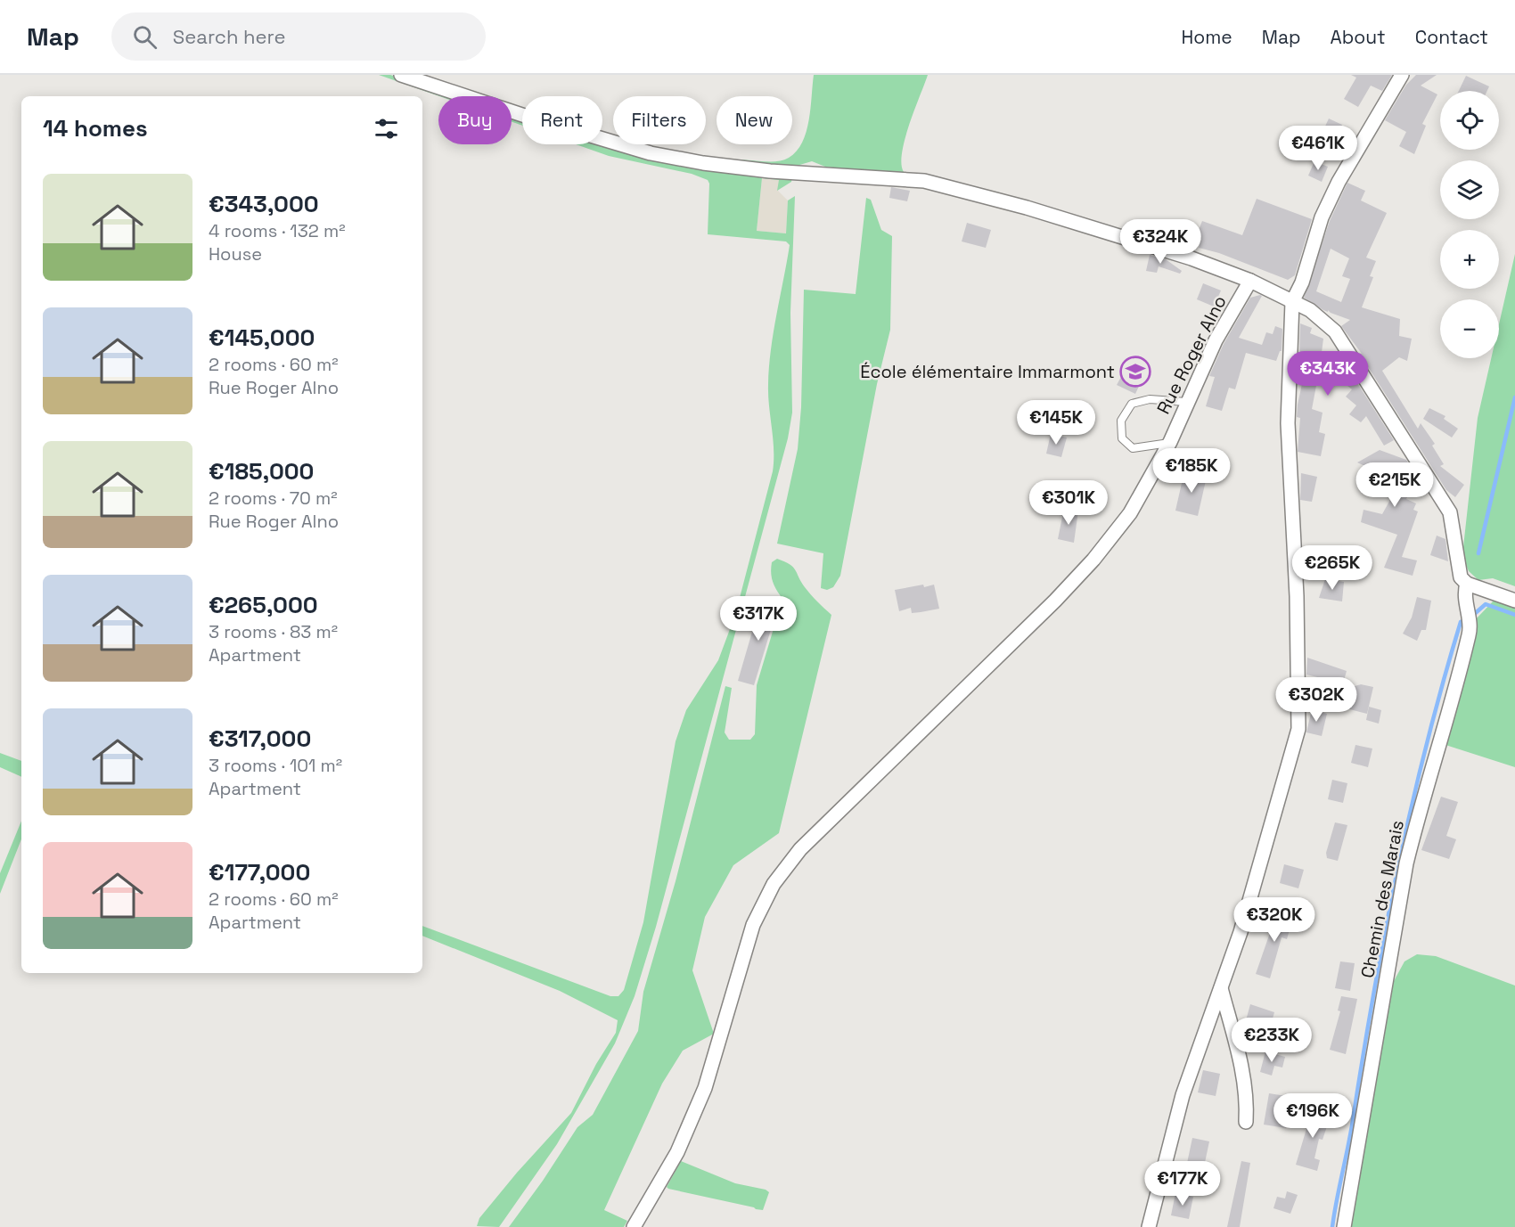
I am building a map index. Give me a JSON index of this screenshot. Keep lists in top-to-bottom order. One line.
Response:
{"streets":{"street":["Rue Roger Alno","Chemin des Marais"]},"crossings":[["Rue Roger Alno","Chemin des Marais"]],"places":{"school or university":["École élémentaire Immarmont"]},"page":{"header":"Map","search":"Search here","nav":["Home","Map","About","Contact"],"map_buttons":["+","−"],"chip":["Buy","Rent","Filters","New"],"heading":"14 homes","price":["€461K","€324K","€343K","€145K","€185K","€215K","€301K","€265K","€317K","€302K","€320K","€233K","€196K","€177K"],"list":[{"name":"€343,000","note":"4 rooms · 132 m² · House"},{"name":"€145,000","note":"2 rooms · 60 m² · Rue Roger Alno"},{"name":"€185,000","note":"2 rooms · 70 m² · Rue Roger Alno"},{"name":"€265,000","note":"3 rooms · 83 m² · Apartment"},{"name":"€317,000","note":"3 rooms · 101 m² · Apartment"},{"name":"€177,000","note":"2 rooms · 60 m² · Apartment"}]}}
